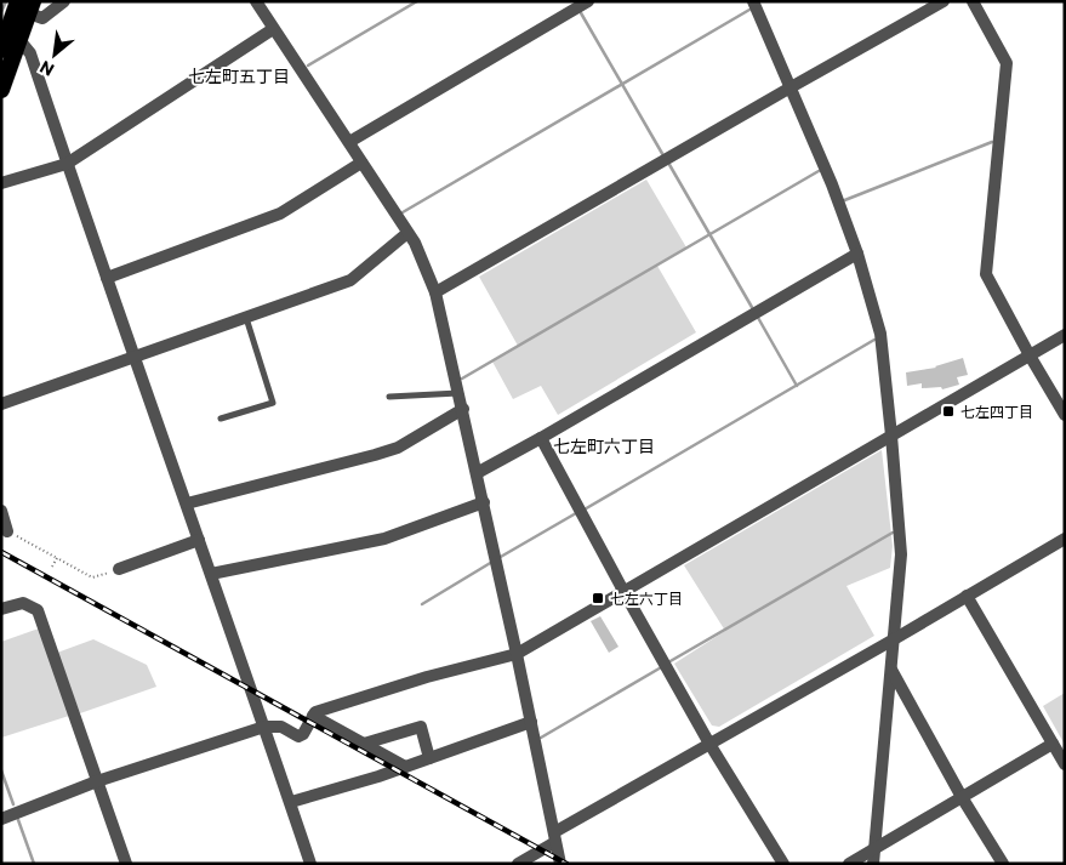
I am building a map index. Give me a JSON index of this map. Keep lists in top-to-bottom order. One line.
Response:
{"districts":["七左町五丁目","七左町六丁目"],"places":{"transit":["七左四丁目","七左六丁目"]},"north":"bottom left"}
